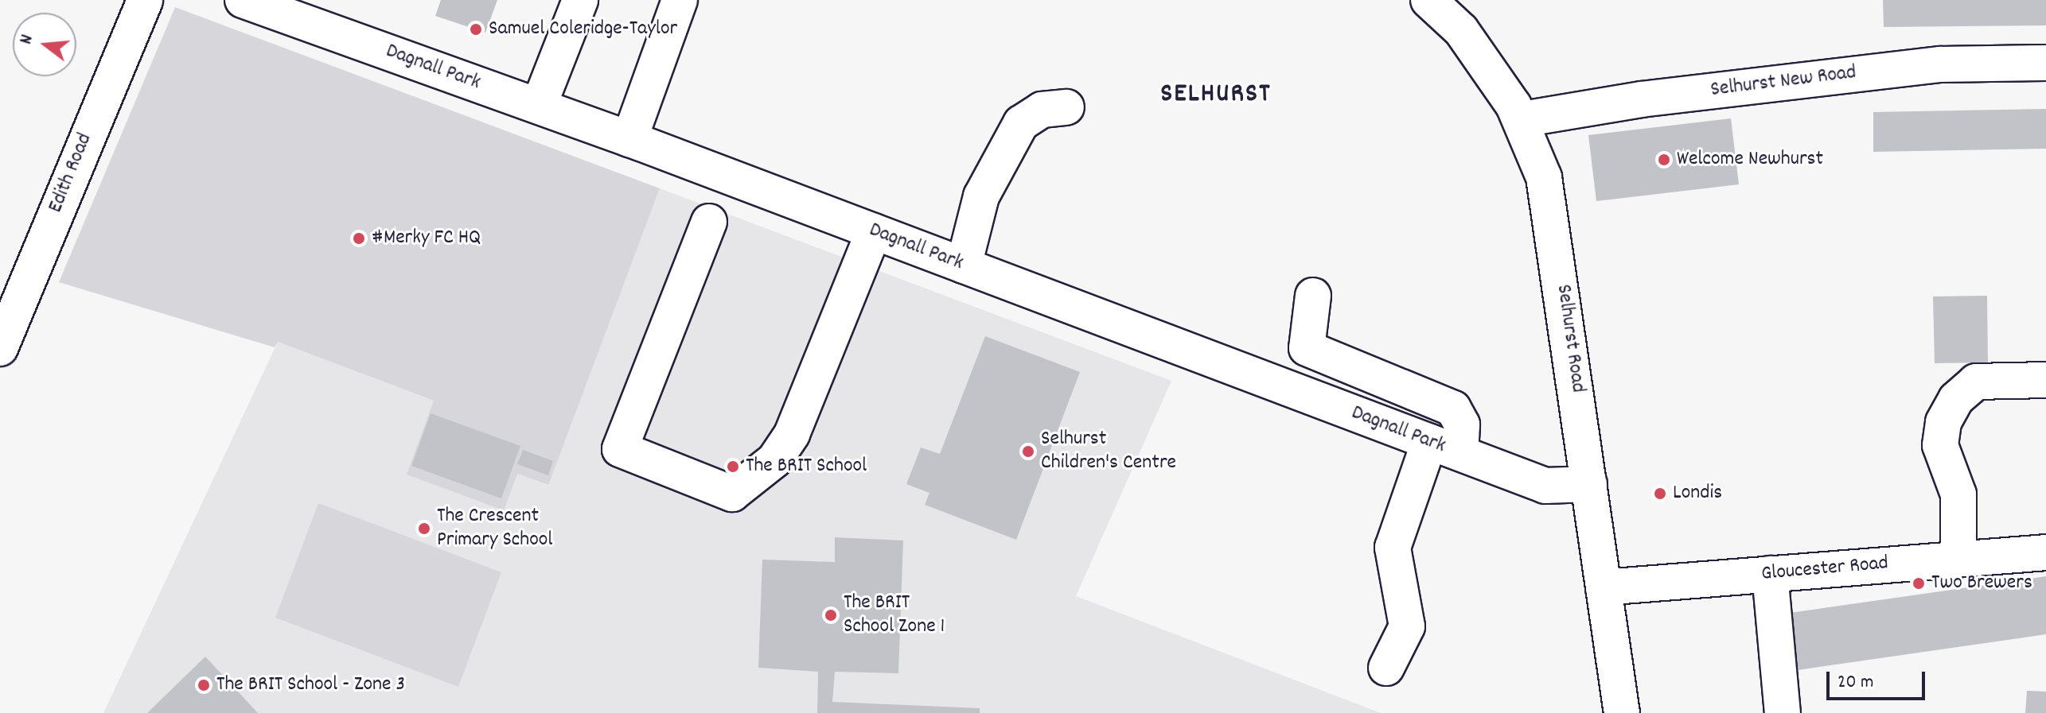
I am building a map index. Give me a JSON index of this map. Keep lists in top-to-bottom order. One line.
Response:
{"streets":{"street":["Dagnall Park","Selhurst New Road","Edith Road","Selhurst Road","Gloucester Road"]},"crossings":[["Dagnall Park","Selhurst Road"],["Selhurst New Road","Selhurst Road"],["Selhurst Road","Gloucester Road"]],"districts":["SELHURST"],"places":["Samuel Coleridge-Taylor","Welcome Newhurst","#Merky FC HQ","Selhurst Children's Centre","The BRIT School","Londis","The Crescent Primary School","Two Brewers","The BRIT School Zone 1","The BRIT School - Zone 3"],"scale_bar":"20 m","north":"left"}
